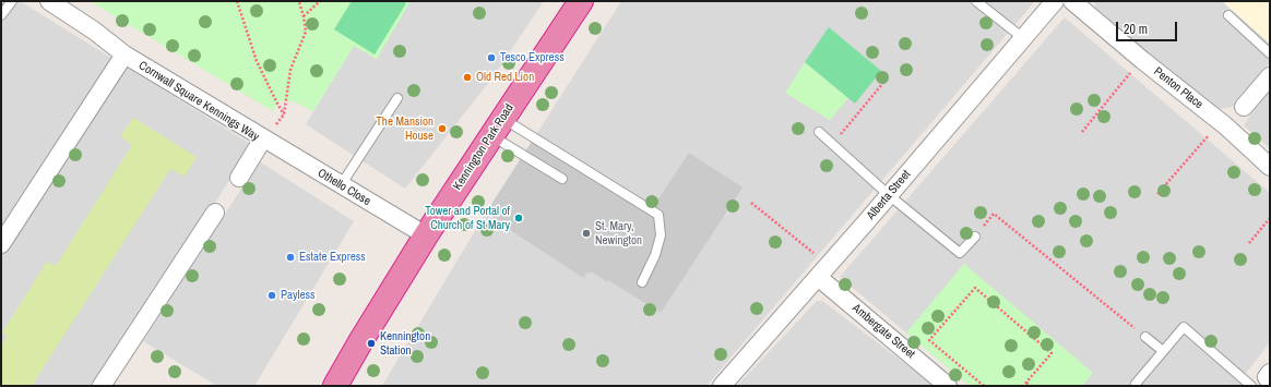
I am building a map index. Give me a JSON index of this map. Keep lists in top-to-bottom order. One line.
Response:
{"streets":{"highway":["Kennington Park Road"],"street":["Penton Place","Cornwall Square Kennings Way","Othello Close","Alberta Street","Ambergate Street"]},"crossings":[["Cornwall Square Kennings Way","Othello Close"],["Kennington Park Road","Othello Close"],["Alberta Street","Ambergate Street"]],"places":["Tesco Express","Old Red Lion","The Mansion House","Tower and Portal of Church of St Mary","St. Mary, Newington","Estate Express","Payless","Kennington Station"],"scale_bar":"20 m"}
